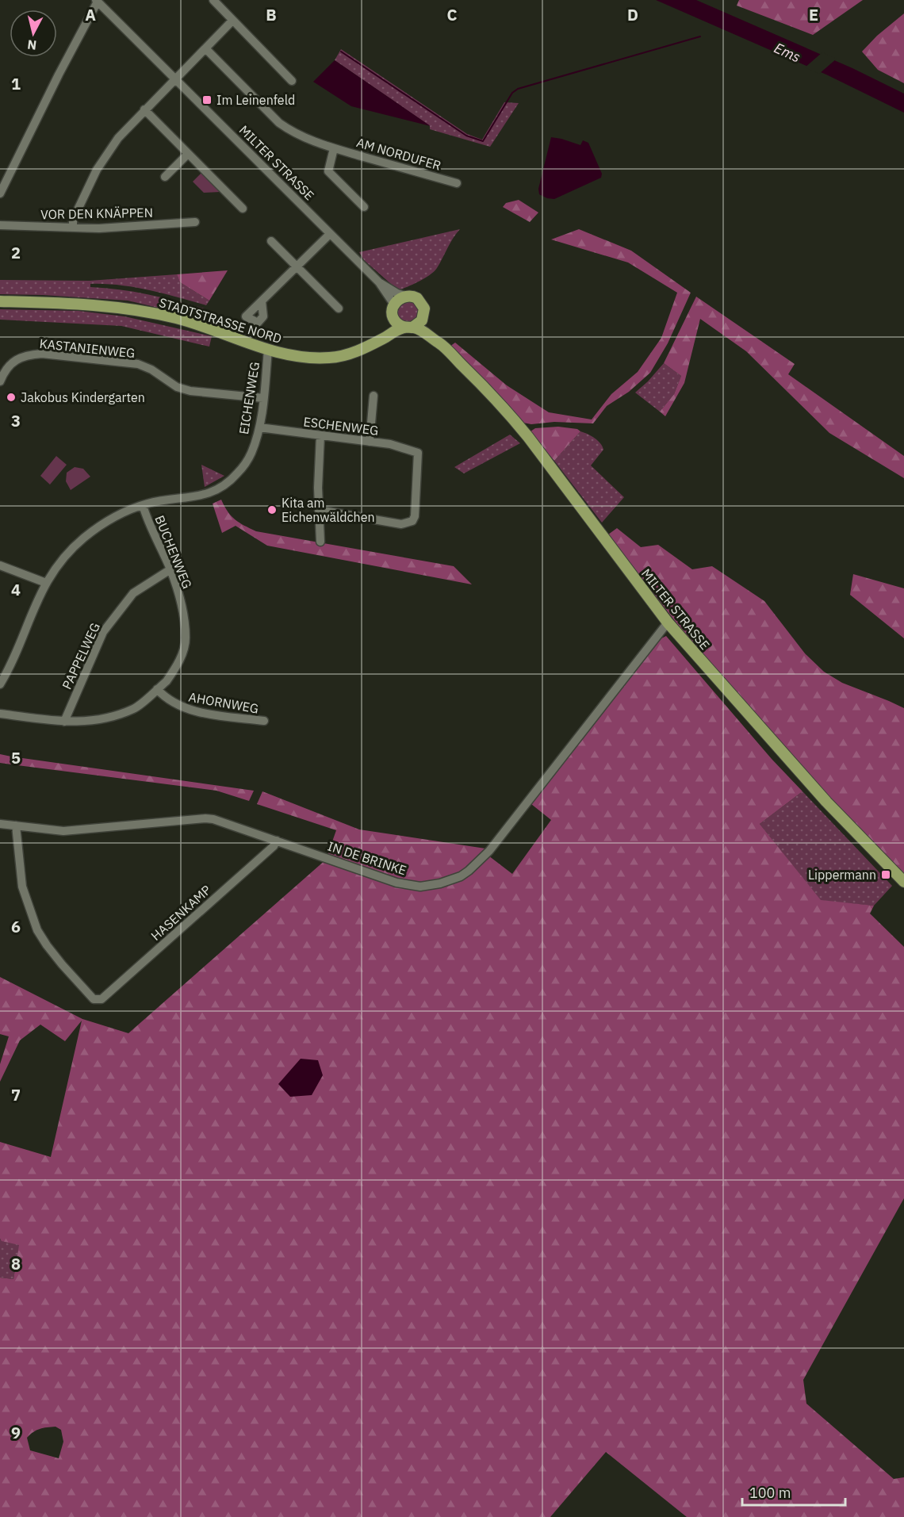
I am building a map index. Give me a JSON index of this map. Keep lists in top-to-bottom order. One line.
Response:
{"streets":{"main road":["MILTER STRASSE","STADTSTRASSE NORD"],"street":["AM NORDUFER","VOR DEN KNÄPPEN","KASTANIENWEG","EICHENWEG","ESCHENWEG","BUCHENWEG","PAPPELWEG","AHORNWEG","IN DE BRINKE","HASENKAMP"]},"crossings":[["MILTER STRASSE","STADTSTRASSE NORD"],["MILTER STRASSE","IN DE BRINKE"],["STADTSTRASSE NORD","EICHENWEG"],["KASTANIENWEG","EICHENWEG"],["EICHENWEG","ESCHENWEG"],["EICHENWEG","BUCHENWEG"],["BUCHENWEG","PAPPELWEG"],["BUCHENWEG","AHORNWEG"],["IN DE BRINKE","HASENKAMP"]],"water":["Ems"],"places":{"transit":["Im Leinenfeld","Lippermann"],"other":["Jakobus Kindergarten","Kita am Eichenwäldchen"]},"scale_bar":"100 m","north":"bottom","grid":{"columns":["A","B","C","D","E"],"rows":["1","2","3","4","5","6","7","8","9"]}}
